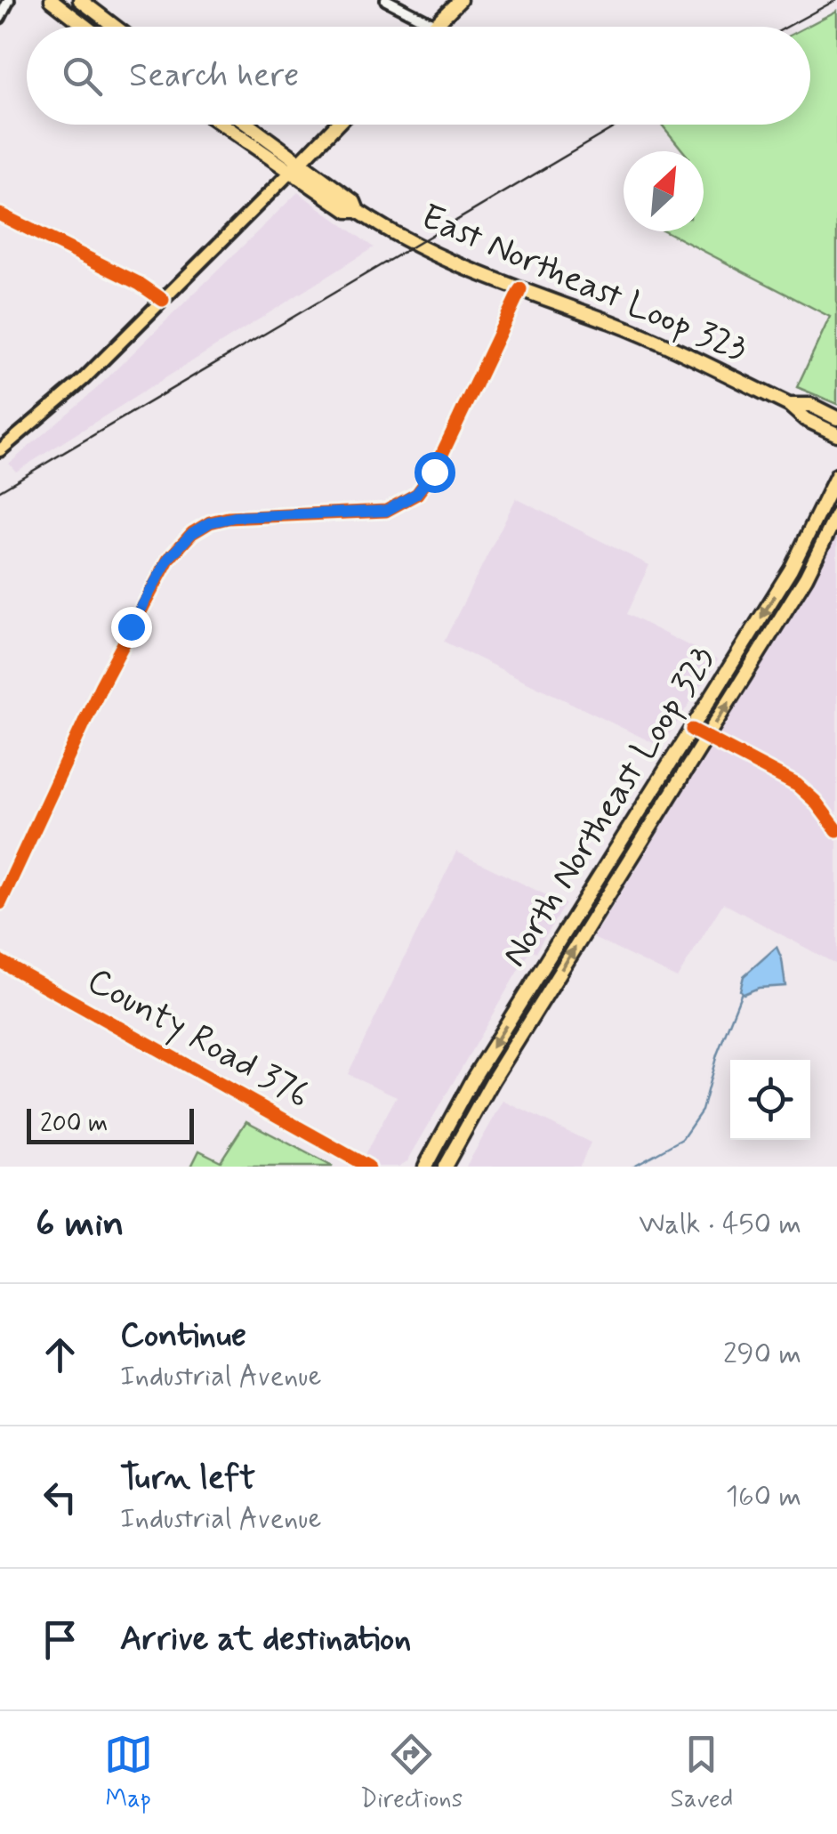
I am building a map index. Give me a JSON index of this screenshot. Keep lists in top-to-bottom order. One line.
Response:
{"streets":{"highway":["East Northeast Loop 323","North Northeast Loop 323"],"street":["County Road 376"]},"scale_bar":"200 m","north":"top right","page":{"search":"Search here","scale":"200 m","heading":["6 min","Walk · 450 m"],"list":[["Continue","Industrial Avenue","290 m"],["Turn left","Industrial Avenue","160 m"],"Arrive at destination"],"nav":["Map","Directions","Saved"]}}
